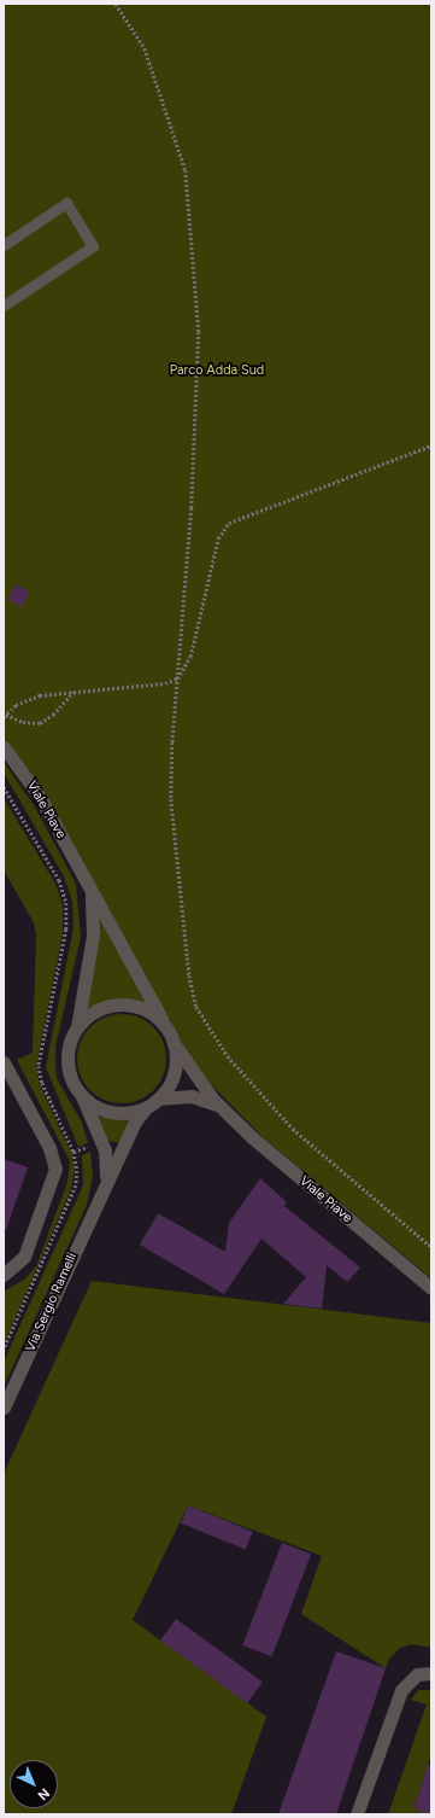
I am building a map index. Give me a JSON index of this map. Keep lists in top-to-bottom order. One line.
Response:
{"streets":{"street":["Viale Piave","Via Sergio Ramelli"]},"crossings":[["Viale Piave","Via Sergio Ramelli"]],"parks":["Parco Adda Sud"],"north":"bottom right"}
